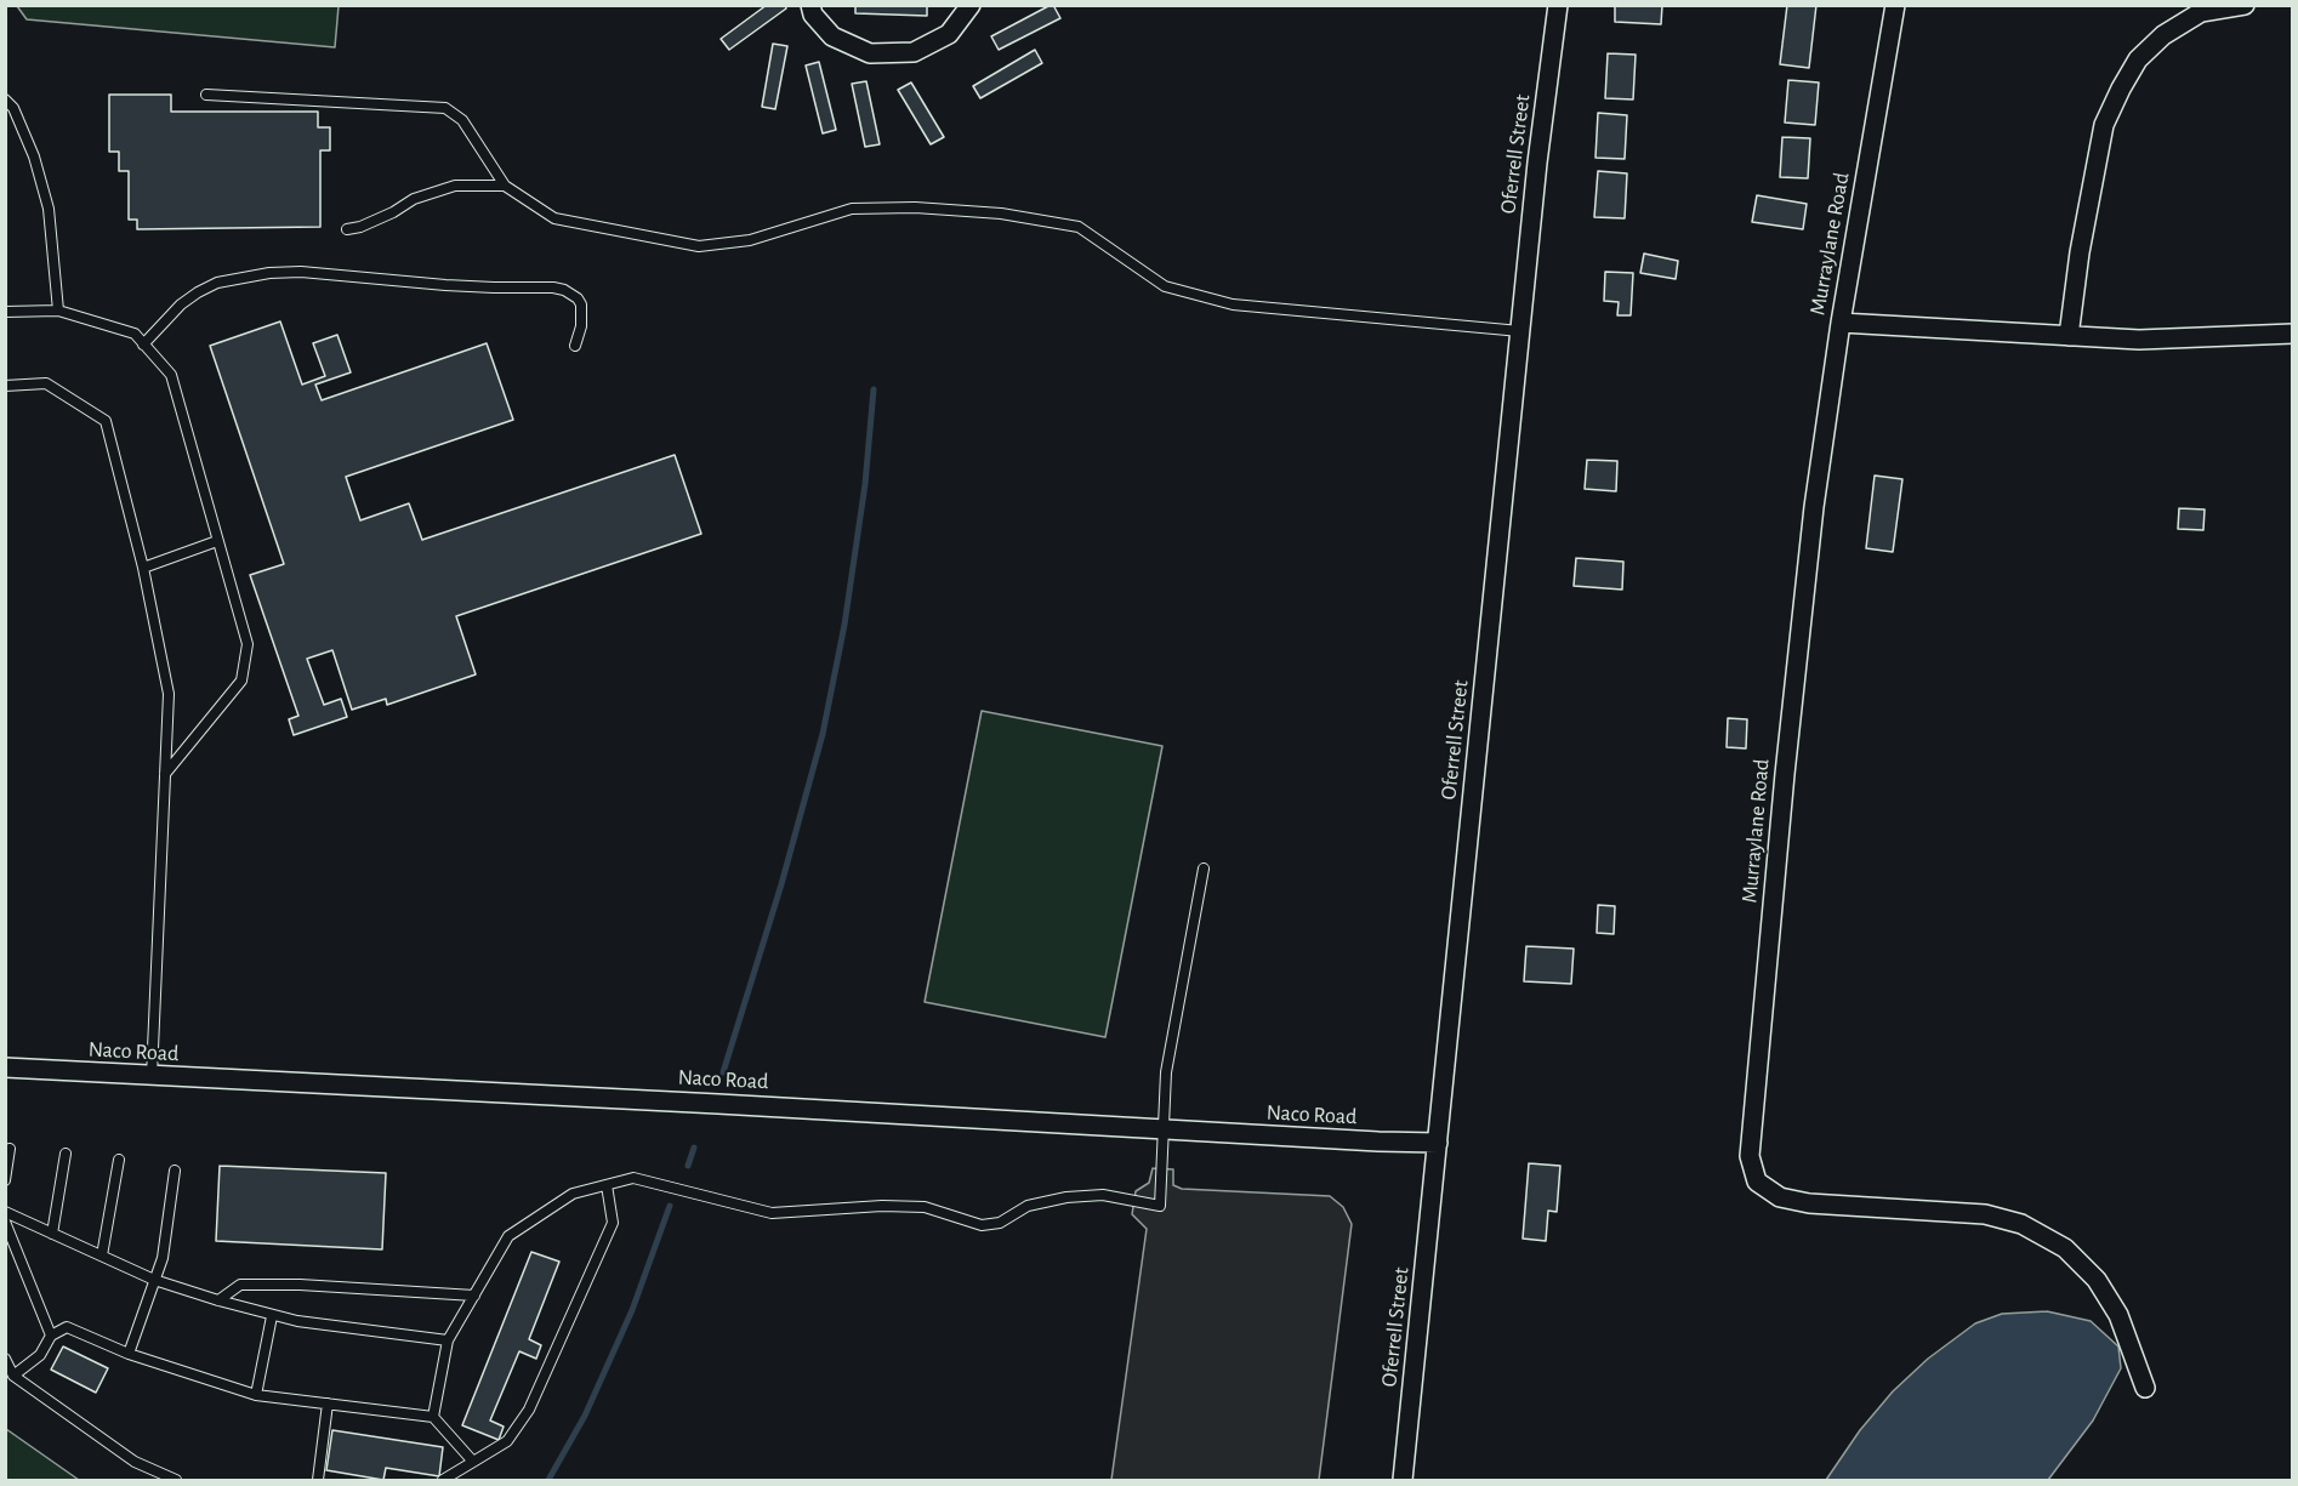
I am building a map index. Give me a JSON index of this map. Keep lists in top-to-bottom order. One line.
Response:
{"streets":{"street":["Oferrell Street","Murraylane Road","Naco Road"]},"crossings":[["Oferrell Street","Naco Road"]]}
